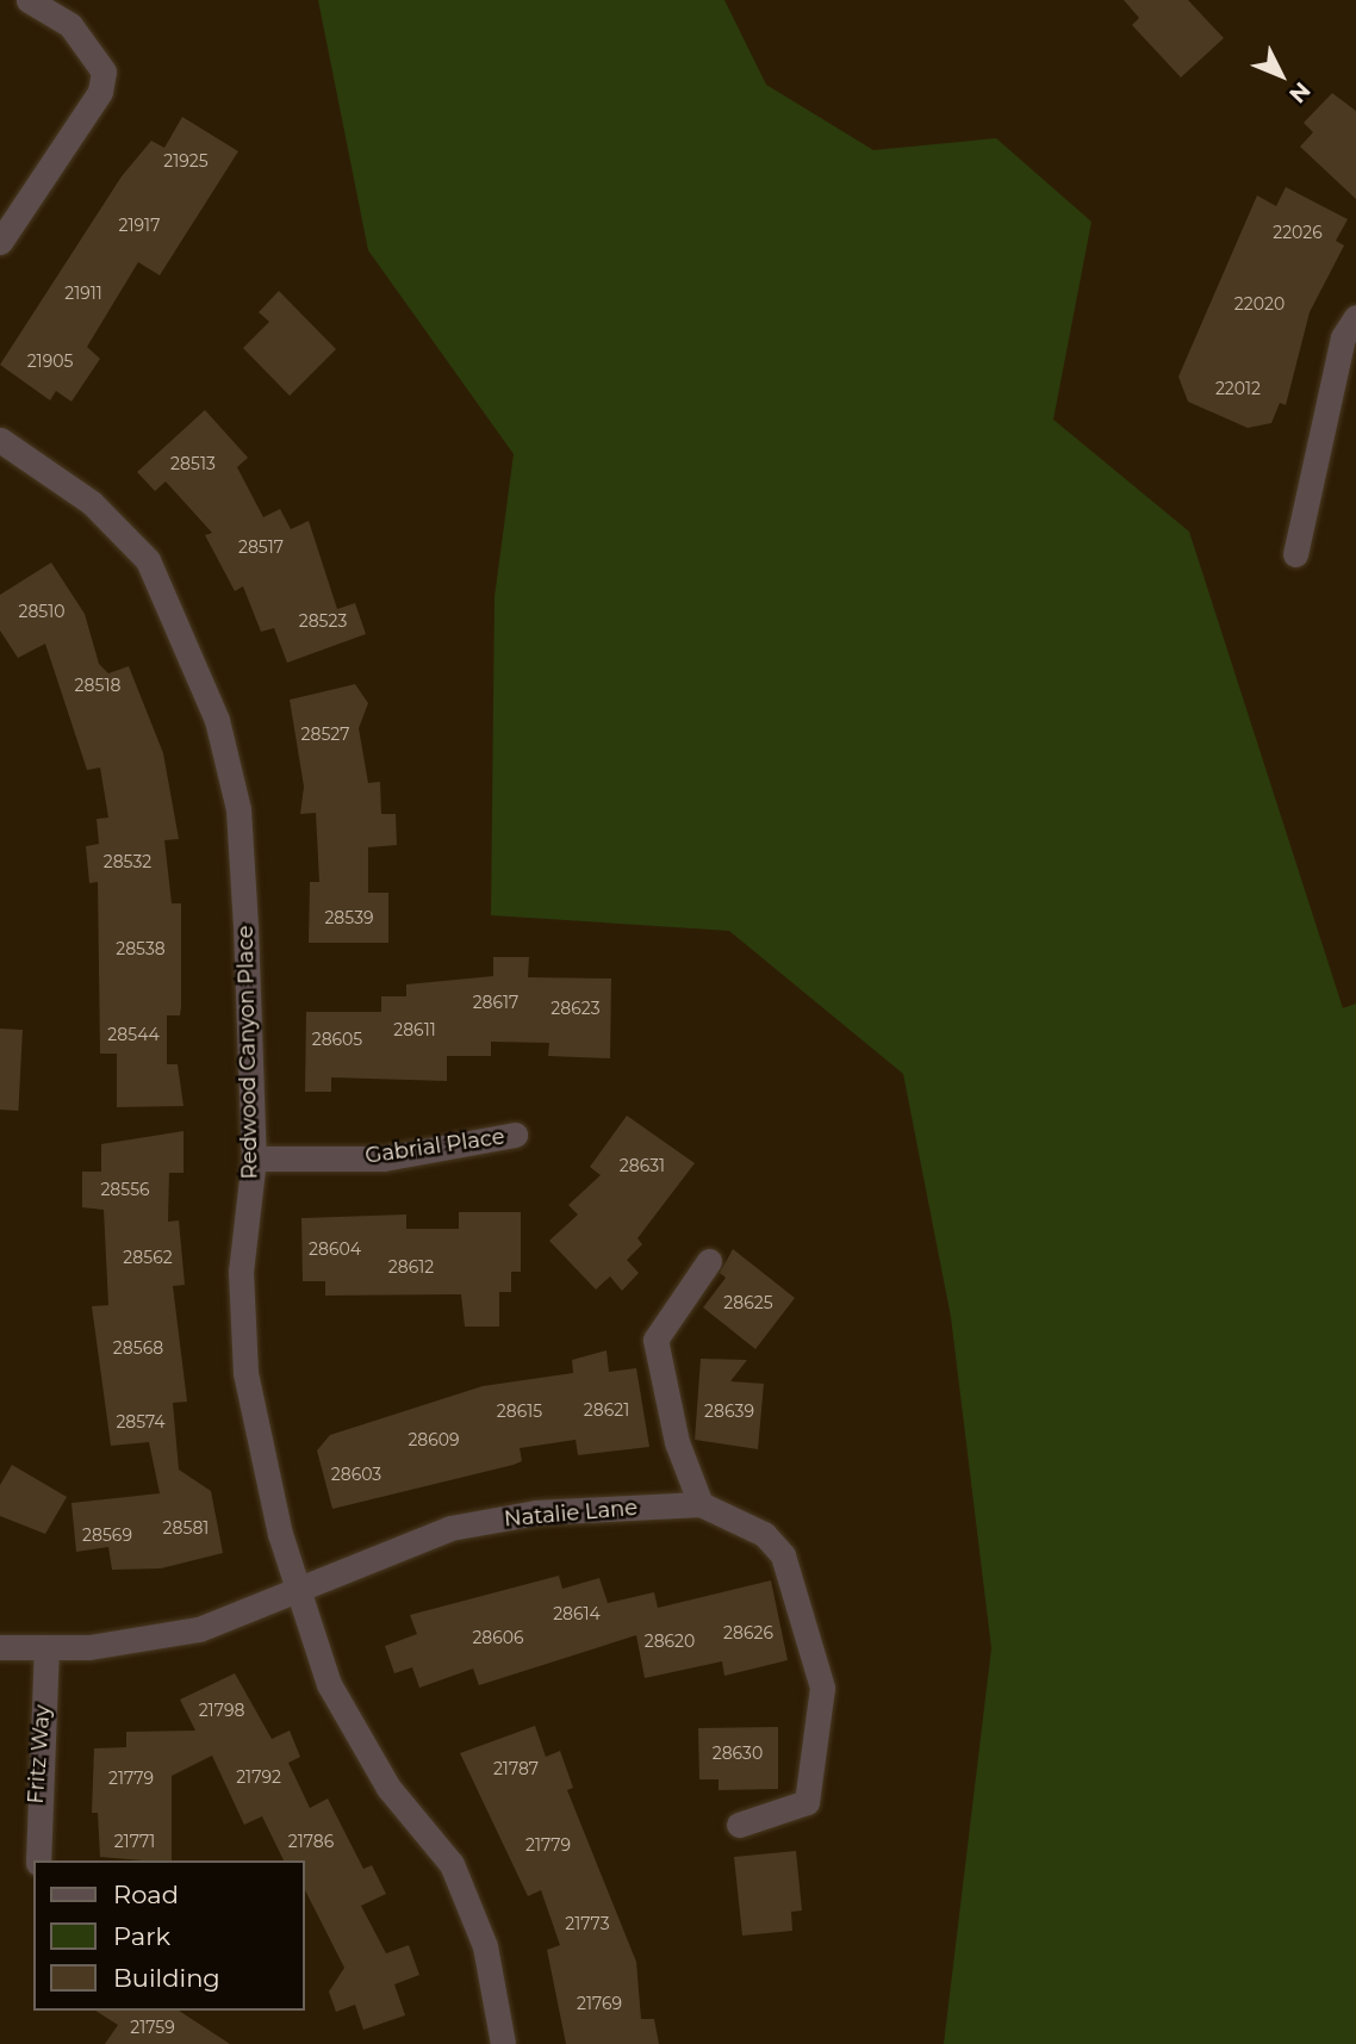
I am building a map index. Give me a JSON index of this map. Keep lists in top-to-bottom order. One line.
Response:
{"streets":{"street":["Redwood Canyon Place","Gabrial Place","Natalie Lane","Fritz Way"]},"crossings":[["Redwood Canyon Place","Gabrial Place"],["Redwood Canyon Place","Natalie Lane"],["Natalie Lane","Fritz Way"]],"house_numbers":["21925","21917","22026","21911","22020","21905","22012","28513","28517","28510","28523","28518","28527","28532","28539","28538","28617","28623","28611","28544","28605","28631","28556","28604","28562","28612","28625","28568","28621","28615","28639","28574","28609","28603","28581","28569","28614","28626","28606","28620","21798","28630","21787","21792","21779","21771","21786","21779","21773","21769","21759"],"legend":["Road","Park","Building"],"north":"bottom right"}
